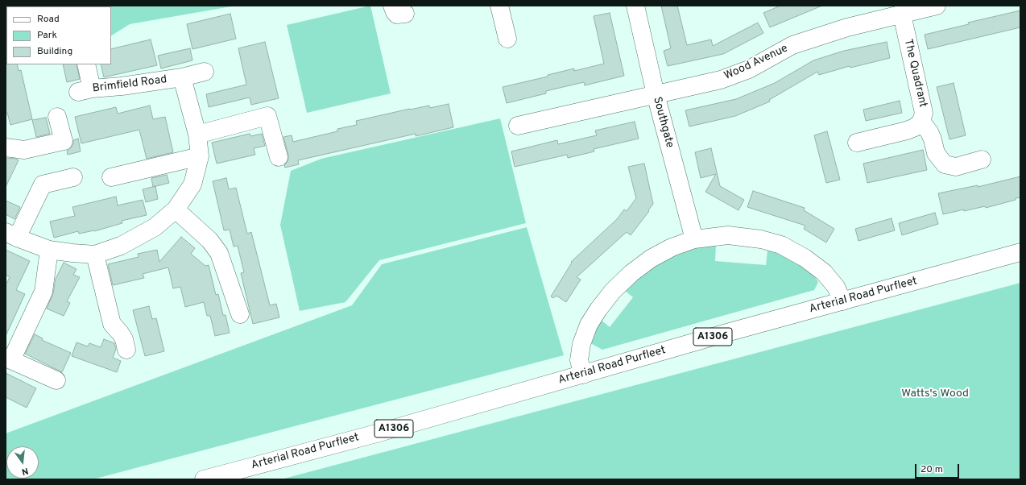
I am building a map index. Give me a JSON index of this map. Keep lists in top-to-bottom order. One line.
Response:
{"streets":{"street":["Wood Avenue","The Quadrant","Brimfield Road","Southgate","Arterial Road Purfleet","A1306"]},"crossings":[["Wood Avenue","The Quadrant"],["Wood Avenue","Southgate"]],"parks":["Watts's Wood"],"legend":["Road","Park","Building"],"scale_bar":"20 m","north":"bottom"}
